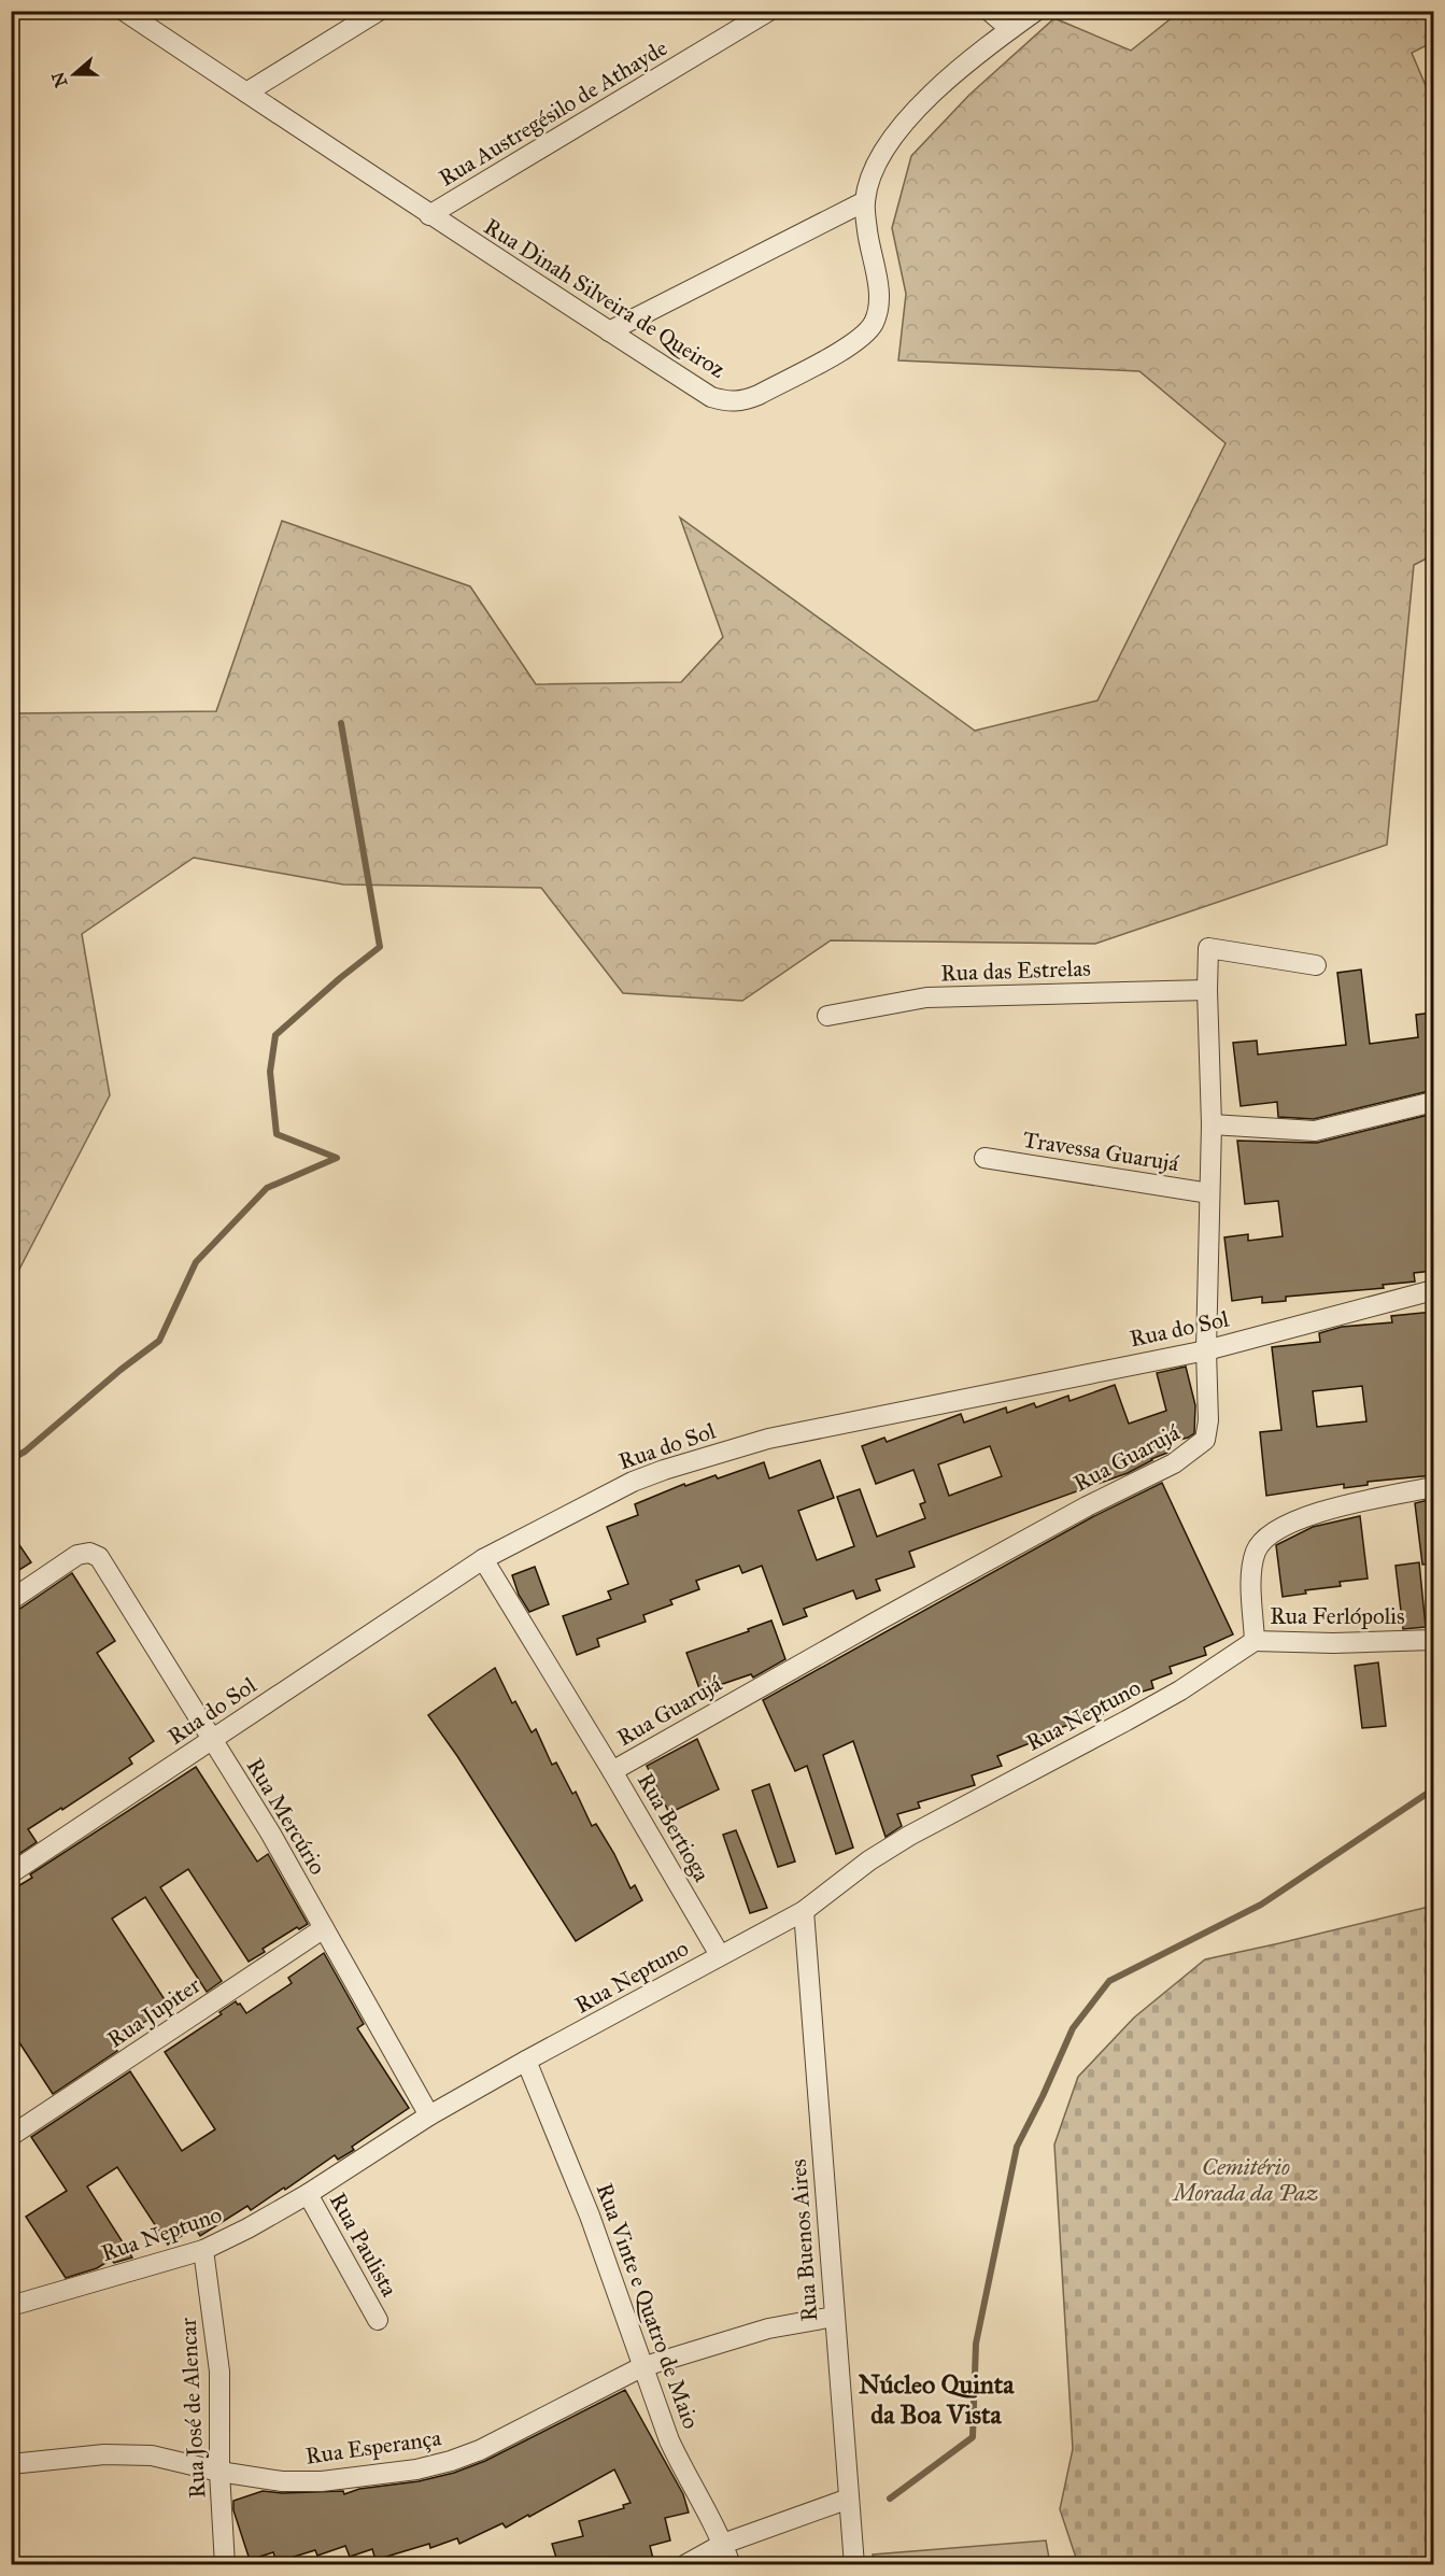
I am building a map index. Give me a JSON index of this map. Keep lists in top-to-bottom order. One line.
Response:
{"streets":{"street":["Rua Austregésilo de Athayde","Rua Dinah Silveira de Queiroz","Rua das Estrelas","Travessa Guarujá","Rua do Sol","Rua Guarujá","Rua Ferlópolis","Rua Neptuno","Rua Mercúrio","Rua Bertioga","Rua Jupiter","Rua Buenos Aires","Rua Paulista","Rua Vinte e Quatro de Maio","Rua José de Alencar","Rua Esperança"]},"crossings":[["Rua Austregésilo de Athayde","Rua Dinah Silveira de Queiroz"],["Rua das Estrelas","Rua Guarujá"],["Travessa Guarujá","Rua Guarujá"],["Rua do Sol","Rua Guarujá"],["Rua do Sol","Rua Mercúrio"],["Rua do Sol","Rua Bertioga"],["Rua Guarujá","Rua Bertioga"],["Rua Ferlópolis","Rua Neptuno"],["Rua Neptuno","Rua Mercúrio"],["Rua Neptuno","Rua Bertioga"],["Rua Neptuno","Rua Buenos Aires"],["Rua Neptuno","Rua Paulista"],["Rua Neptuno","Rua Vinte e Quatro de Maio"],["Rua Neptuno","Rua José de Alencar"],["Rua Mercúrio","Rua Jupiter"],["Rua Buenos Aires","Rua Esperança"],["Rua Vinte e Quatro de Maio","Rua Esperança"],["Rua José de Alencar","Rua Esperança"]],"districts":["Núcleo Quinta da Boa Vista"],"parks":["Cemitério Morada da Paz"],"north":"left"}
